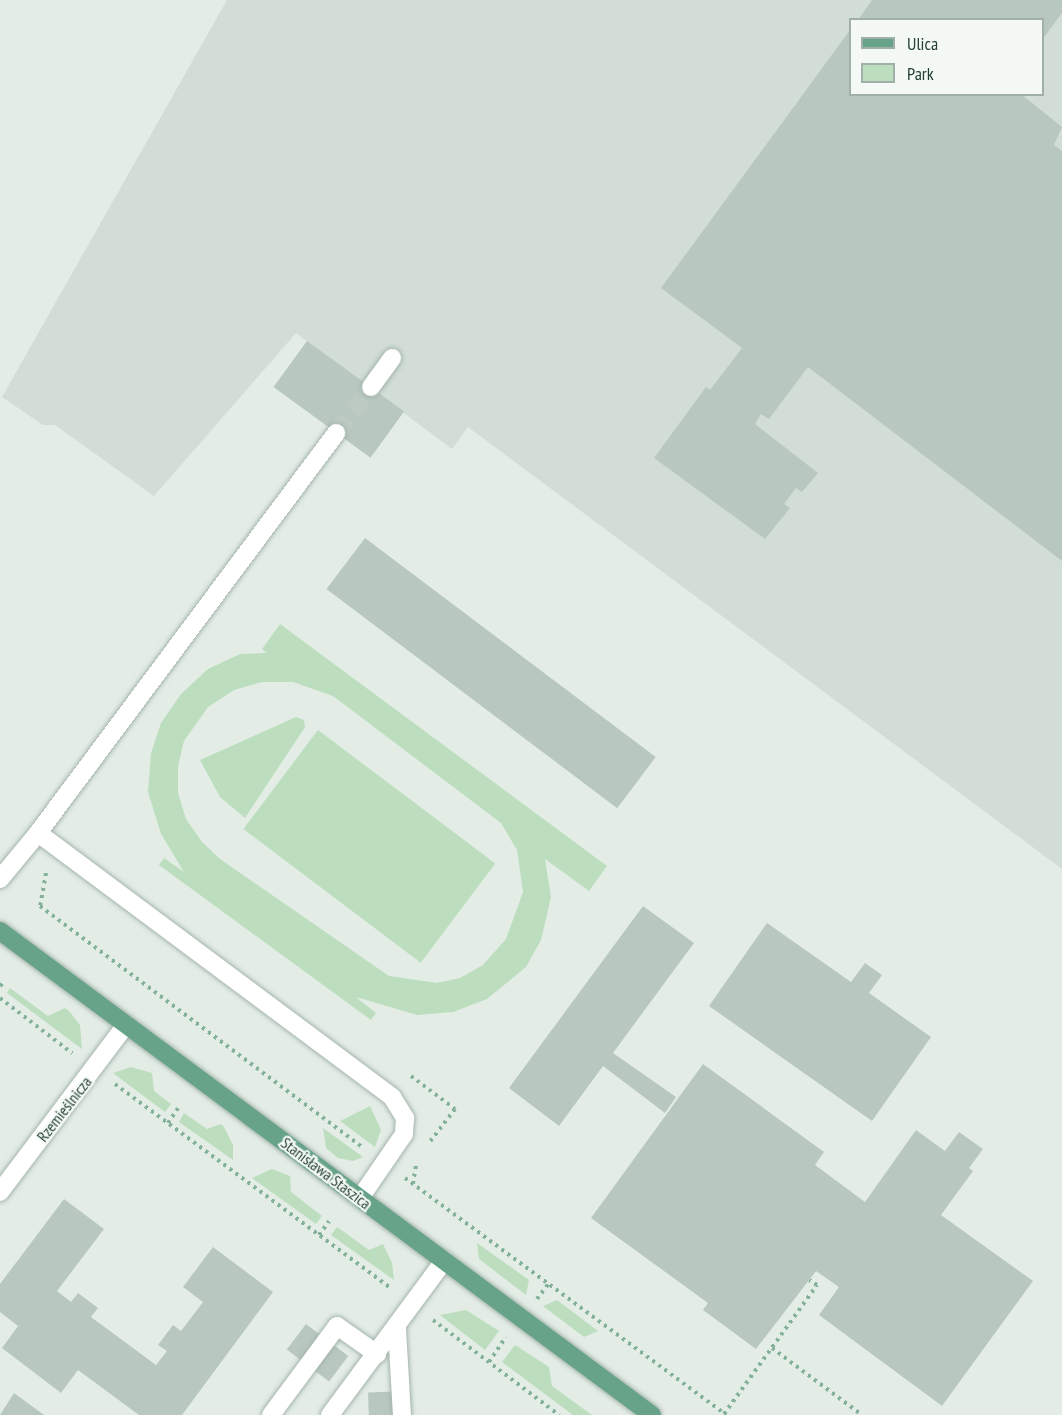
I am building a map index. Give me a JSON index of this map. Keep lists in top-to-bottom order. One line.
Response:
{"streets":{"main road":["Stanisława Staszica"],"street":["Rzemieślnicza"]},"crossings":[["Rzemieślnicza","Stanisława Staszica"]],"legend":["Ulica","Park"]}
